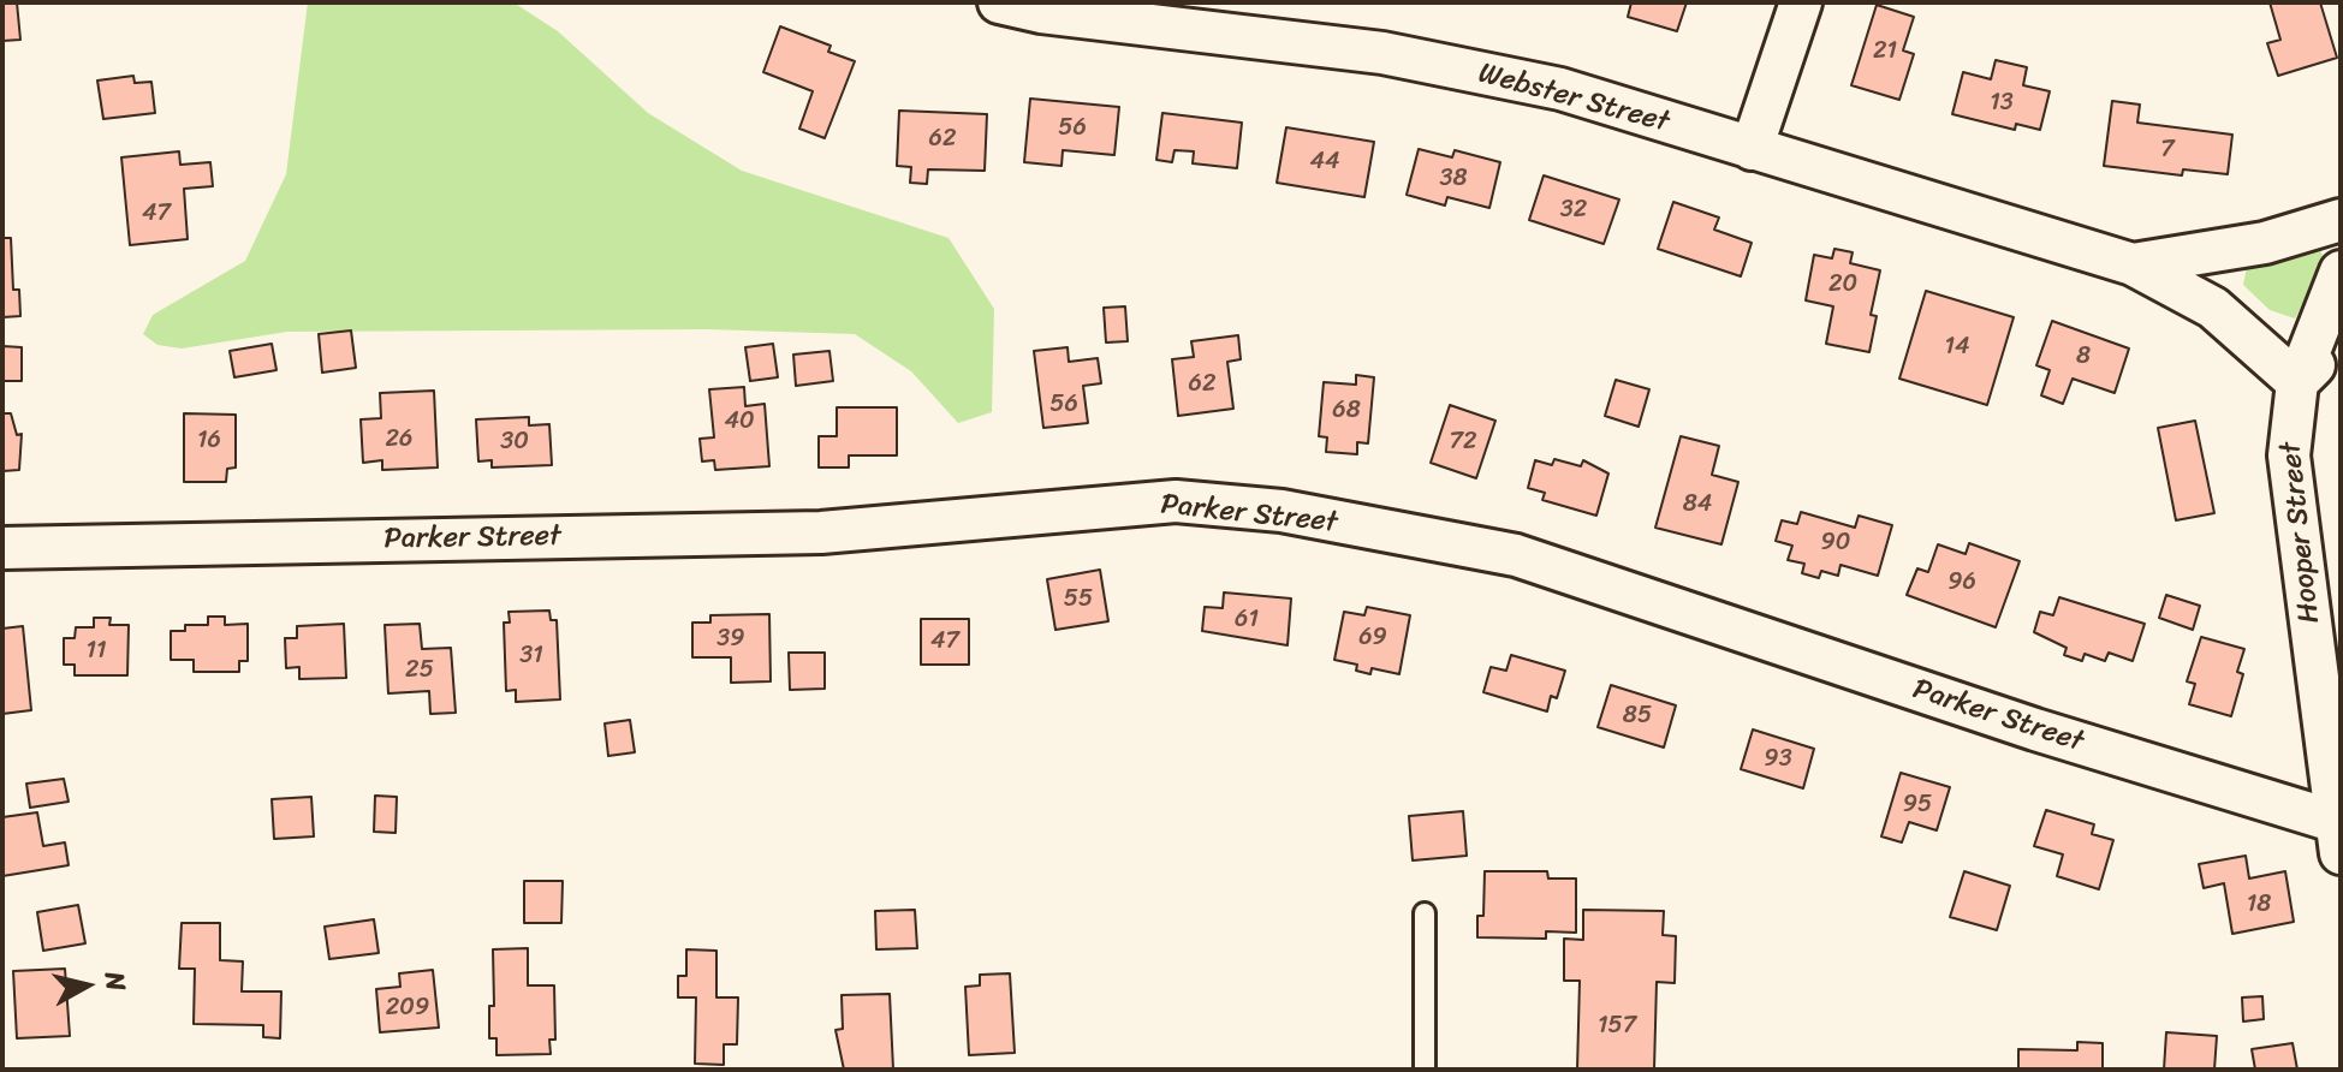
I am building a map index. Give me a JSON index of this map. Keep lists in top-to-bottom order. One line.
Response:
{"streets":{"street":["Webster Street","Parker Street","Hooper Street"]},"crossings":[["Webster Street","Hooper Street"],["Parker Street","Hooper Street"]],"house_numbers":["21","13","56","62","7","44","38","32","47","20","14","8","62","56","68","40","26","16","30","72","84","90","96","55","61","69","39","47","11","31","25","85","93","95","18","209","157"],"north":"right"}
